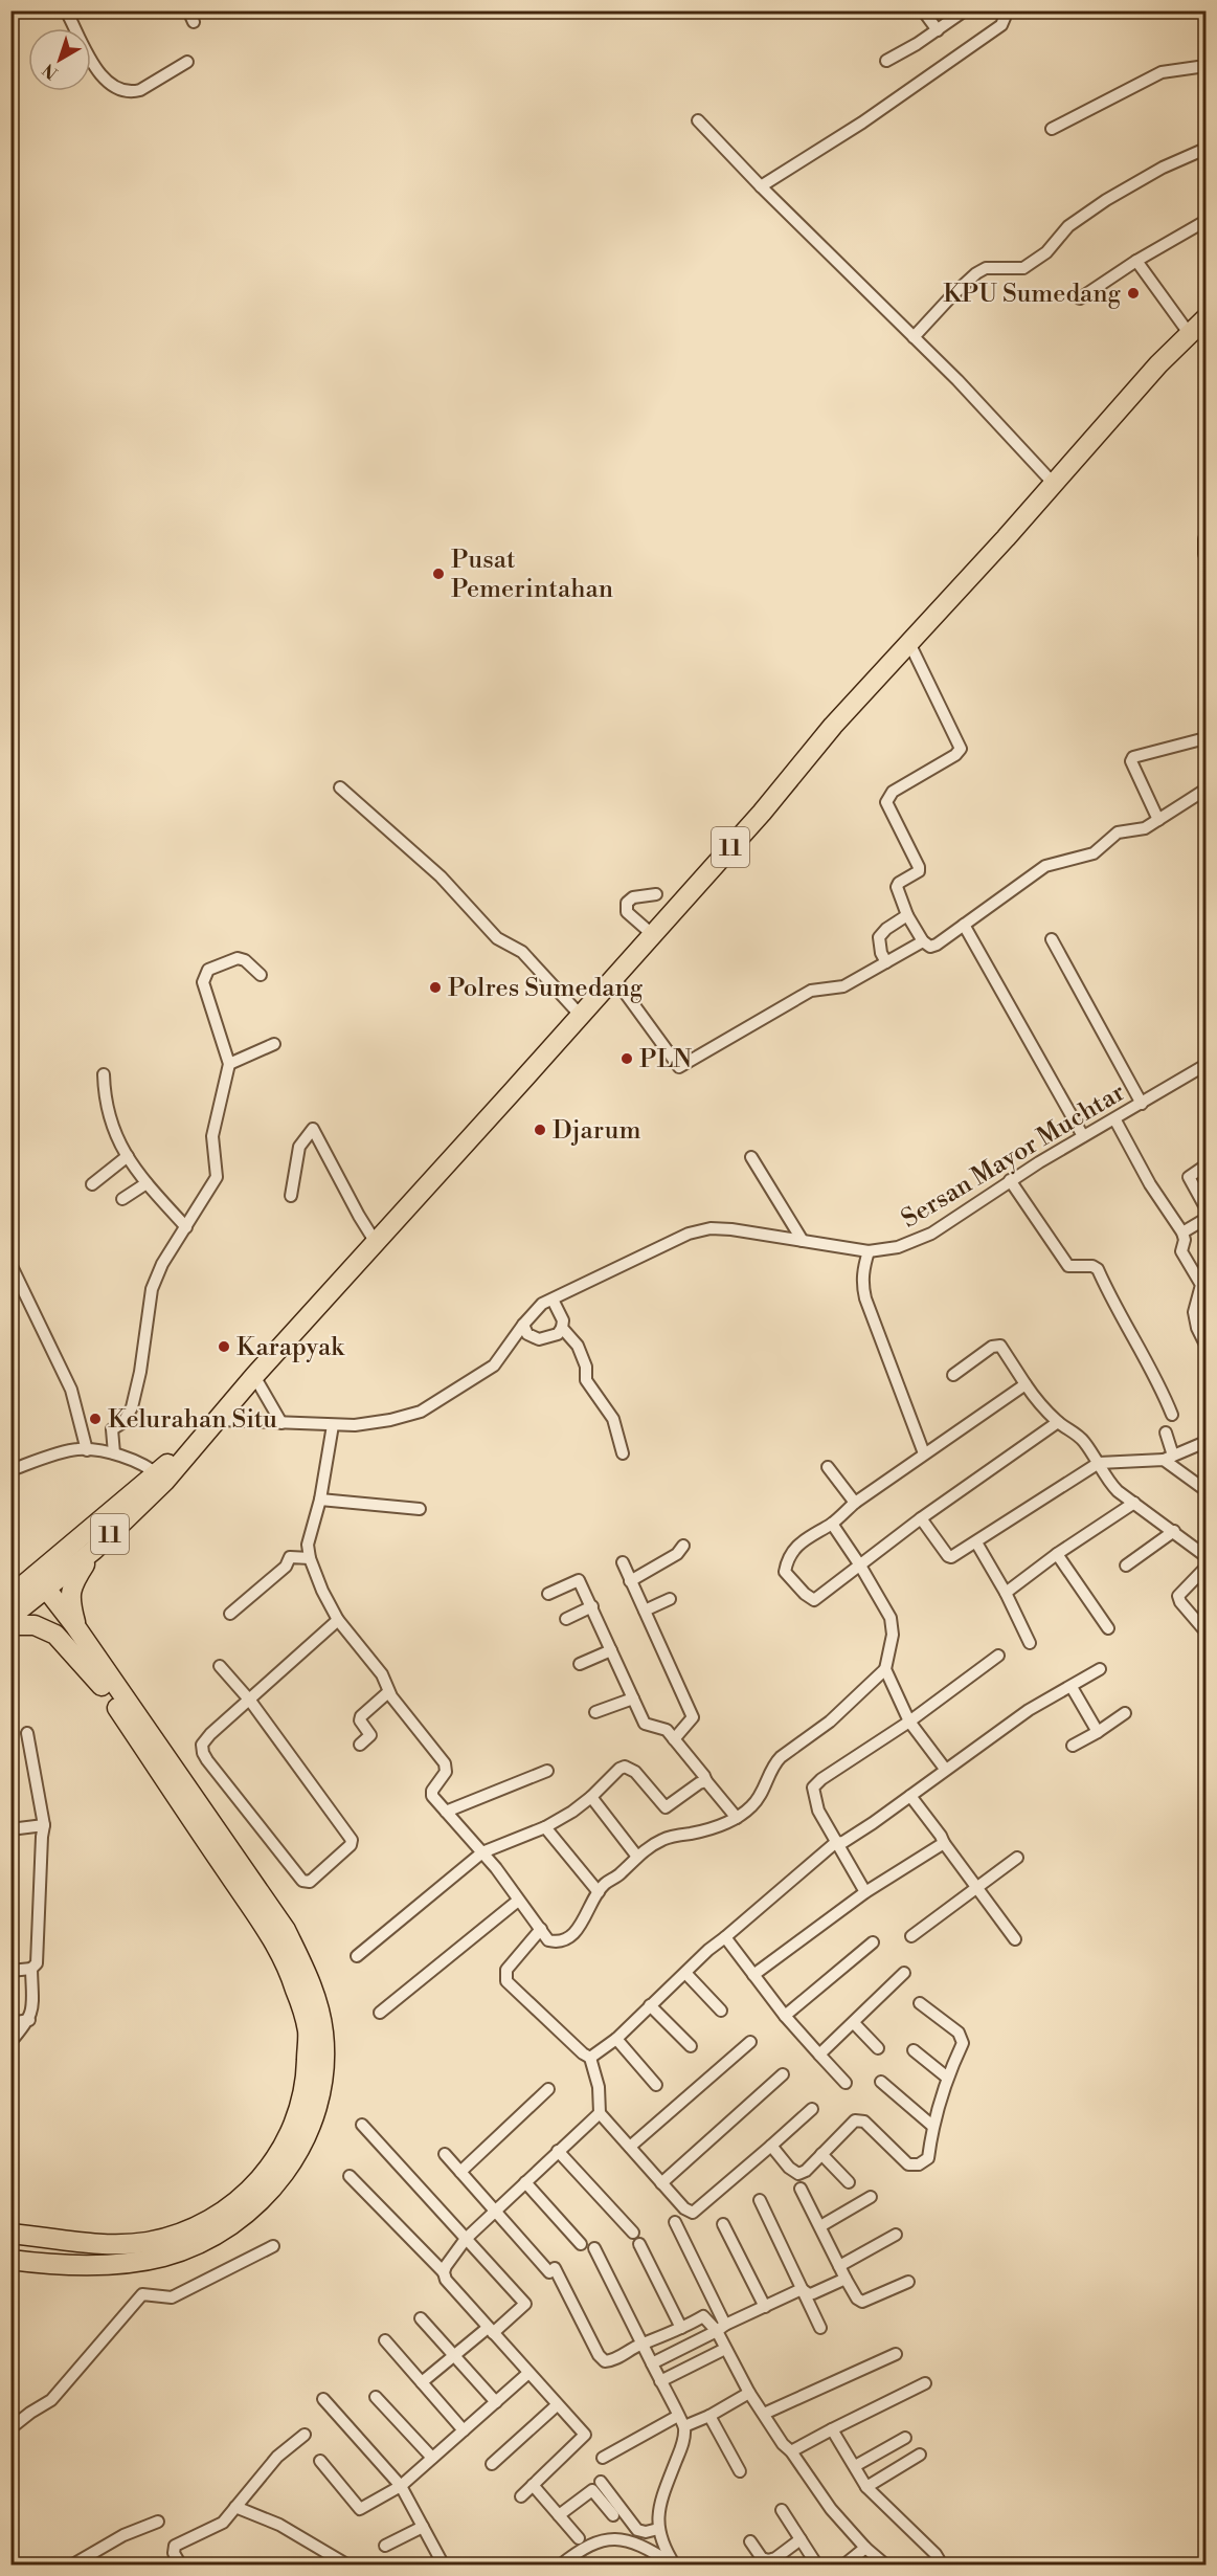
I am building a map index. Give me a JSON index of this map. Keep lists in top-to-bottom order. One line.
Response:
{"streets":{"highway":["11"],"street":["Sersan Mayor Muchtar"]},"crossings":[["11","Sersan Mayor Muchtar"]],"places":["KPU Sumedang","Pusat Pemerintahan","Polres Sumedang","PLN","Djarum","Karapyak","Kelurahan Situ"],"north":"bottom left"}
